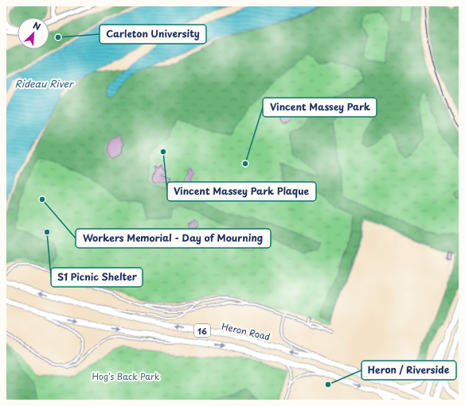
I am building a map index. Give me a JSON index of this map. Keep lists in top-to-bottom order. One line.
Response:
{"streets":{"main road":["16","Heron Road"]},"water":["Rideau River"],"parks":["Hog's Back Park"],"places":["Carleton University","Vincent Massey Park Plaque","Vincent Massey Park","Workers Memorial - Day of Mourning","S1 Picnic Shelter","Heron / Riverside"],"north":"top right"}
